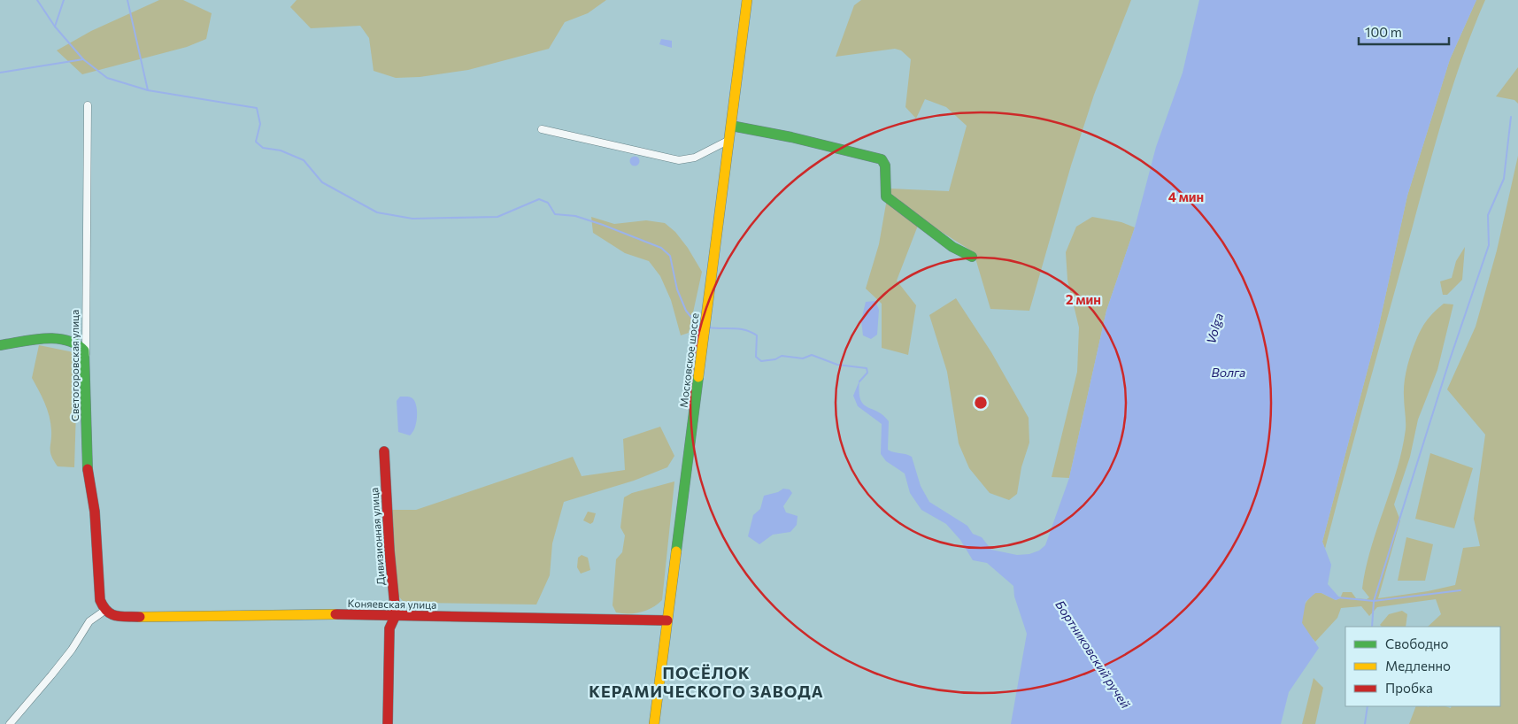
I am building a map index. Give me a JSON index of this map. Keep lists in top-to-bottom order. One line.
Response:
{"streets":{"street":["Московское шоссе","Светогоровская улица","Дивизионная улица","Коняевская улица"]},"crossings":[["Московское шоссе","Коняевская улица"],["Светогоровская улица","Коняевская улица"],["Дивизионная улица","Коняевская улица"]],"districts":["ПОСЁЛОК КЕРАМИЧЕСКОГО ЗАВОДА"],"water":["Volga","Волга","Бортниковский ручей"],"legend":["Свободно","Медленно","Пробка"],"scale_bar":"100 m","rings":["4 мин","2 мин"]}
